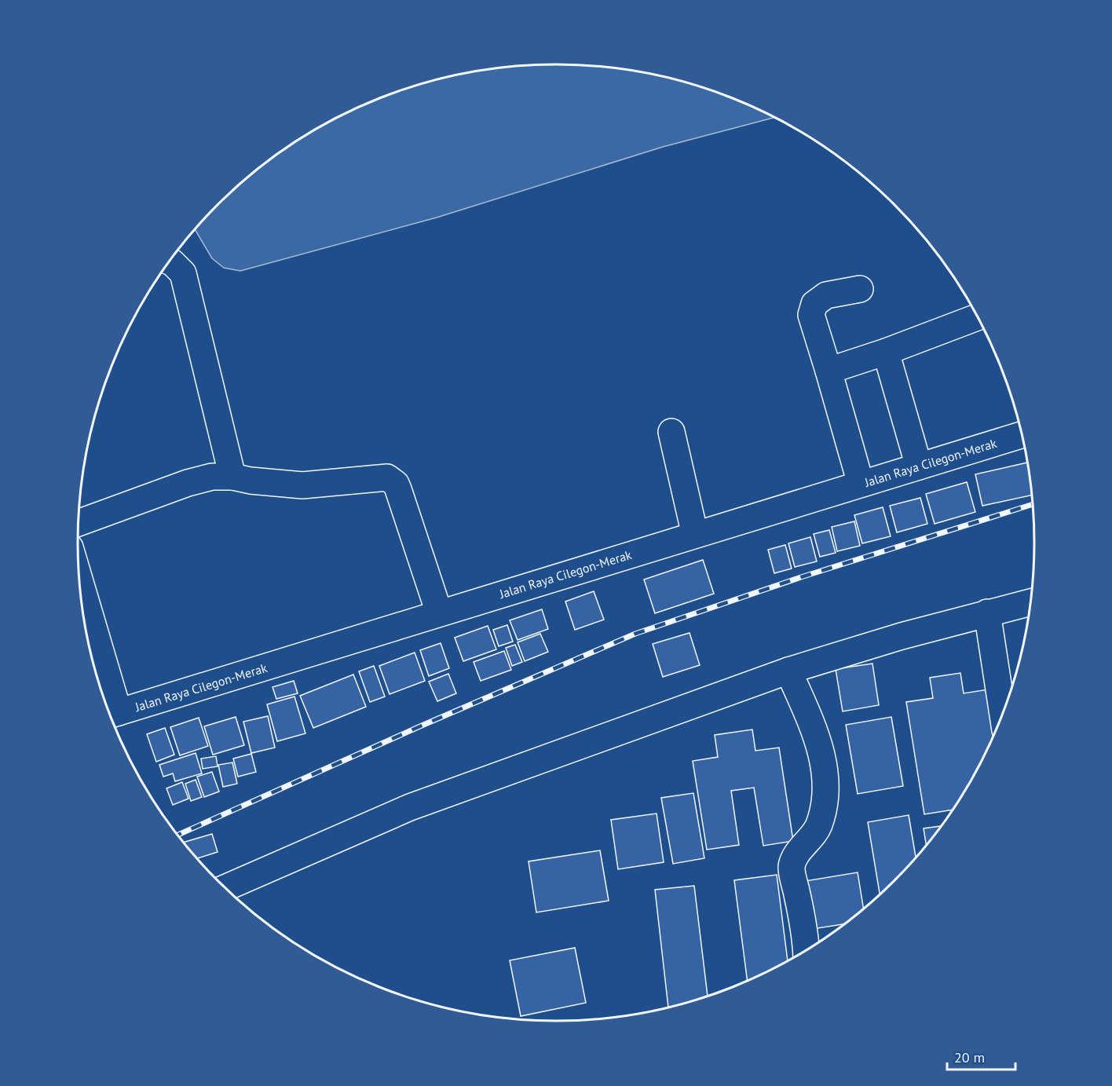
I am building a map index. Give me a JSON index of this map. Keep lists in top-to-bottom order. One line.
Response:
{"streets":{"main road":["Jalan Raya Cilegon-Merak"]},"scale_bar":"20 m"}
